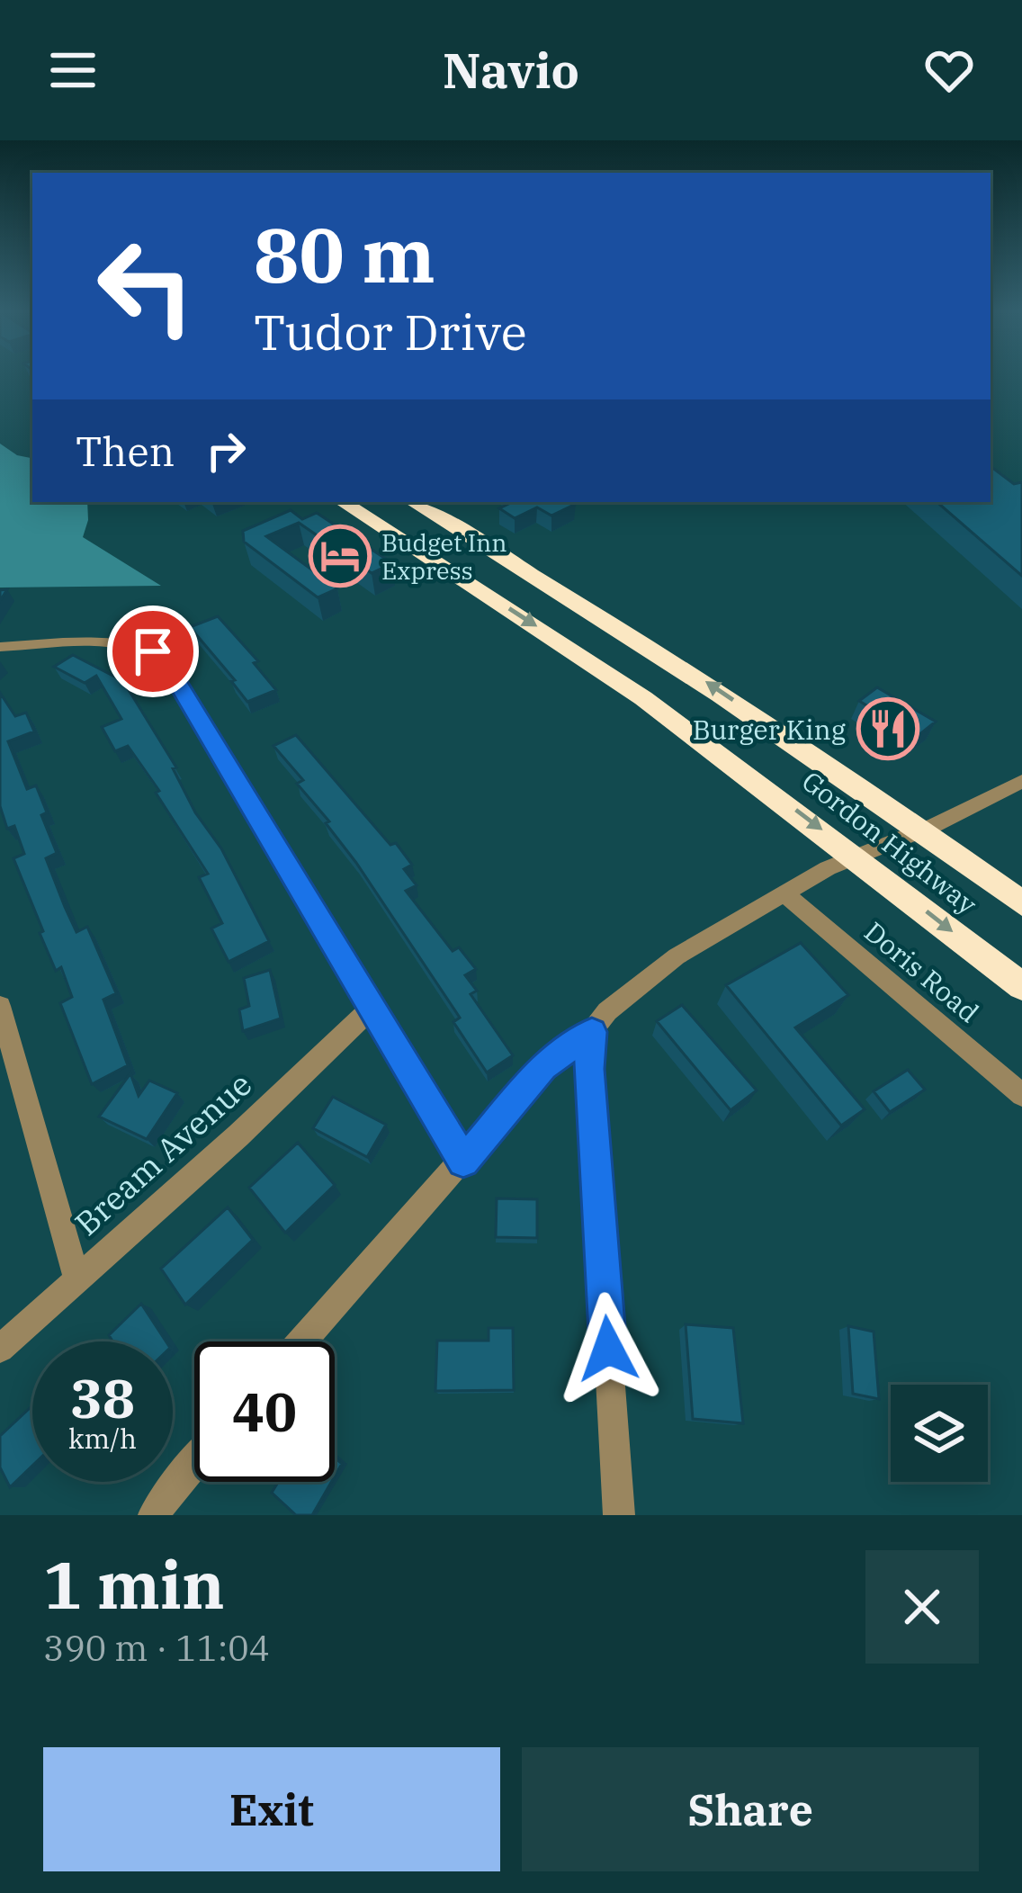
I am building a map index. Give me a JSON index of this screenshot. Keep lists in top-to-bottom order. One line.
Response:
{"streets":{"highway":["Gordon Highway"],"street":["Doris Road","Bream Avenue"]},"places":{"hotel":["Budget Inn Express"],"restaurant":["Burger King"]},"page":{"header":"Navio","turn":["80 m","Tudor Drive"],"then":"Then","speed":"38 km/h","limit":"40","heading":["1 min","390 m · 11:04"],"buttons":["Exit","Share"]}}
